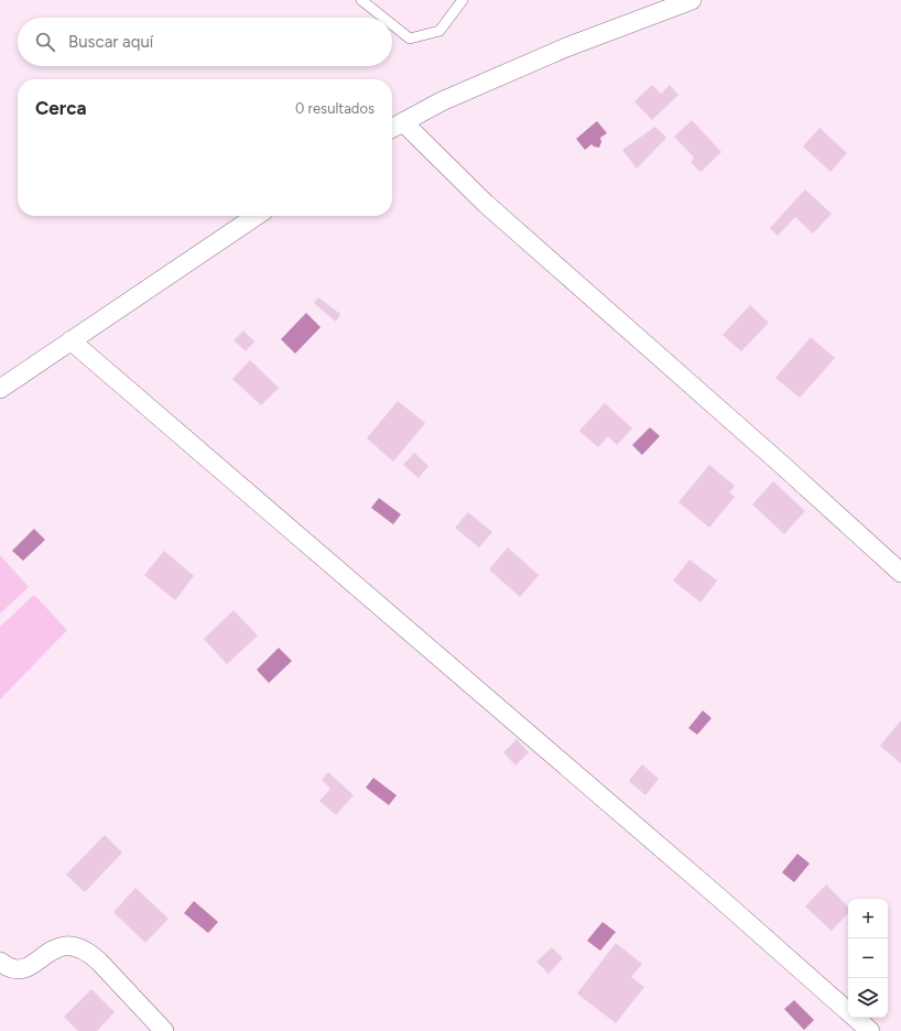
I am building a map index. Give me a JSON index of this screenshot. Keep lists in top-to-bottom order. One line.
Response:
{"page":{"search":"Buscar aquí","heading":["Cerca","0 resultados"],"map_buttons":["+","−"]}}
